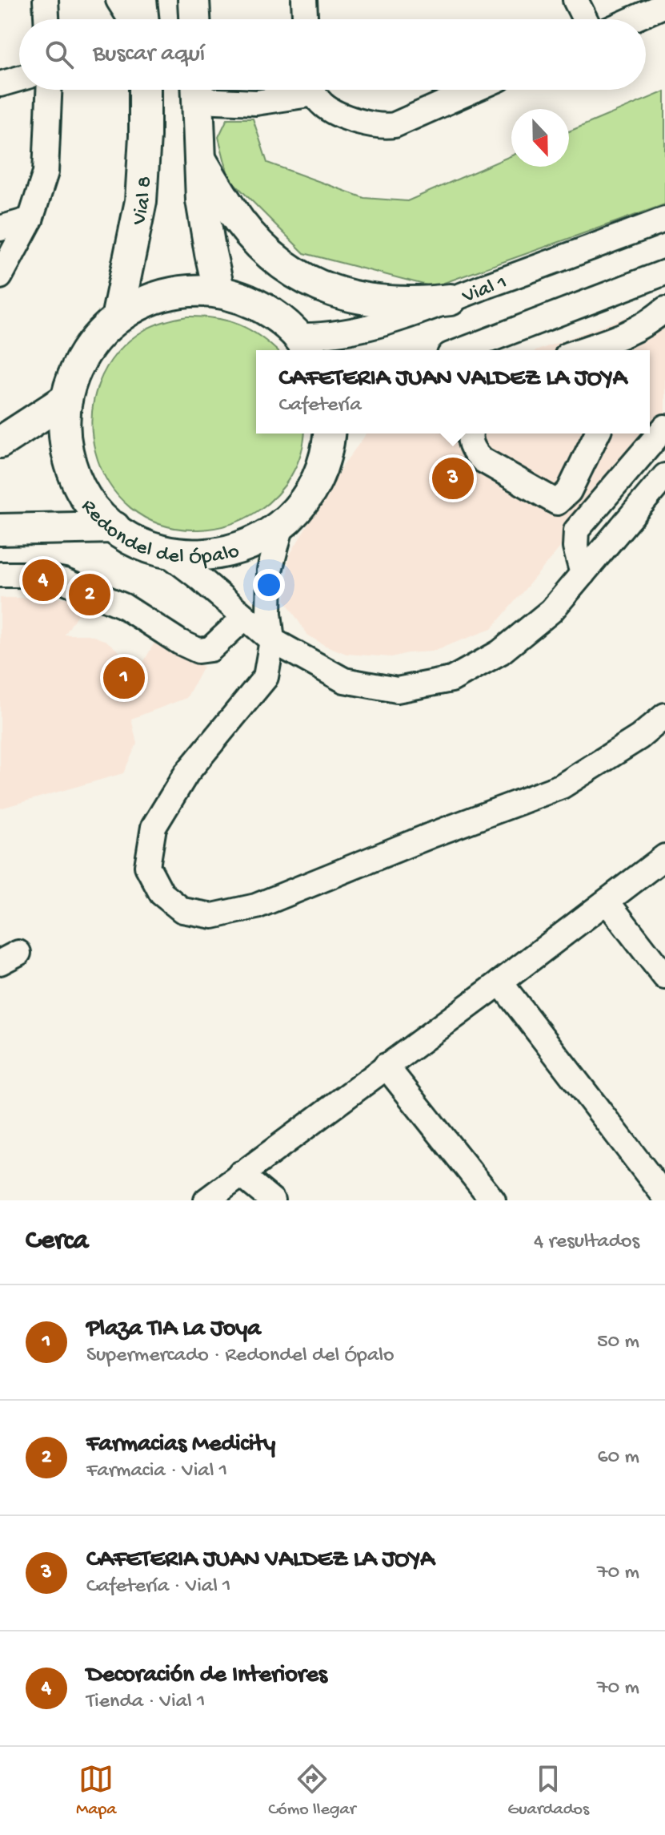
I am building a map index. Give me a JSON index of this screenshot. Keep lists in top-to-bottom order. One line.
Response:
{"streets":{"main road":["Vial 8","Redondel del Ópalo"],"street":["Vial 1"]},"crossings":[["Vial 8","Redondel del Ópalo"],["Vial 1","Redondel del Ópalo"]],"north":"bottom","page":{"search":"Buscar aquí","popup":["CAFETERIA JUAN VALDEZ LA JOYA","Cafetería"],"pins":["3","4","2","1"],"heading":["Cerca","4 resultados"],"list":[{"mark":"1","name":"Plaza TIA La Joya","note":"Supermercado · Redondel del Ópalo","value":"50 m"},{"mark":"2","name":"Farmacias Medicity","note":"Farmacia · Vial 1","value":"60 m"},{"mark":"3","name":"CAFETERIA JUAN VALDEZ LA JOYA","note":"Cafetería · Vial 1","value":"70 m"},{"mark":"4","name":"Decoración de Interiores","note":"Tienda · Vial 1","value":"70 m"}],"nav":["Mapa","Cómo llegar","Guardados"]}}
